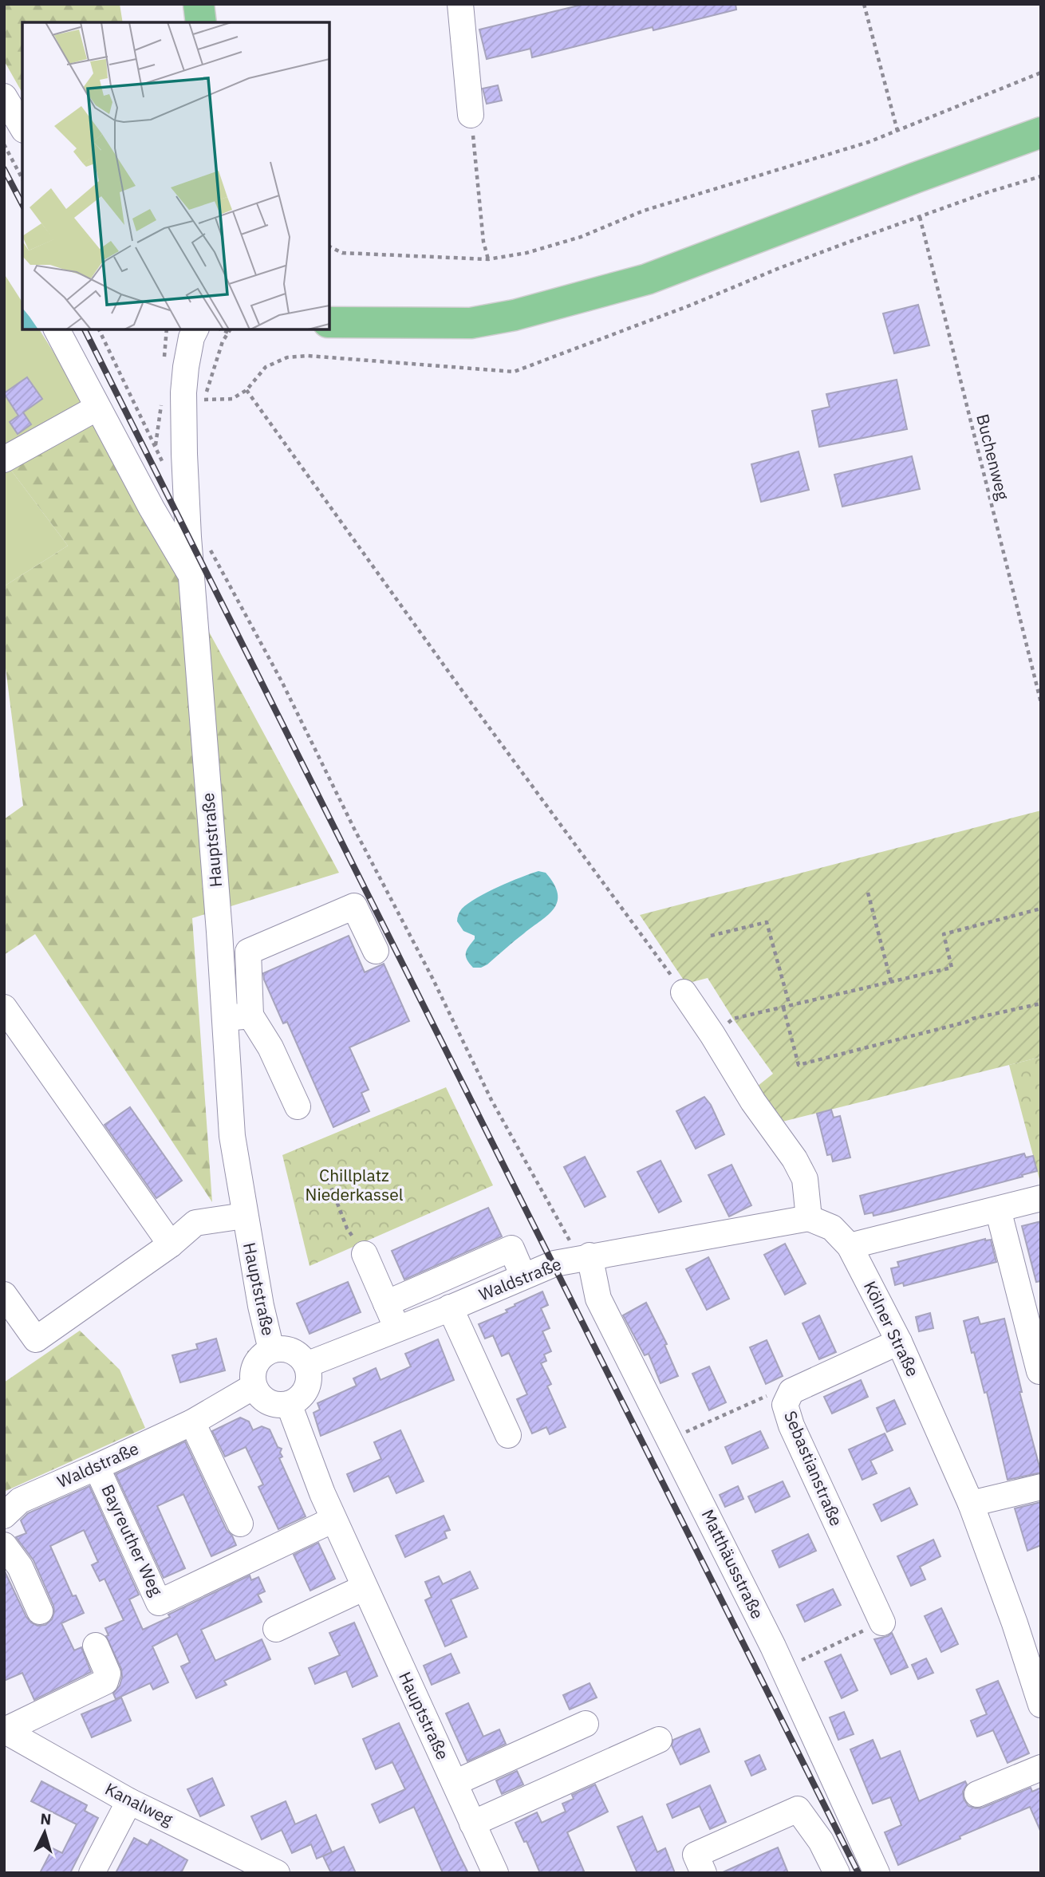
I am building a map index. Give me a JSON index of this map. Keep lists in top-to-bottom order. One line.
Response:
{"streets":{"street":["Hauptstraße","Waldstraße","Kölner Straße","Sebastianstraße","Bayreuther Weg","Matthäusstraße","Kanalweg"],"path":["Buchenweg"]},"crossings":[["Hauptstraße","Waldstraße"],["Hauptstraße","Bayreuther Weg"],["Waldstraße","Kölner Straße"],["Waldstraße","Bayreuther Weg"],["Waldstraße","Matthäusstraße"],["Kölner Straße","Sebastianstraße"]],"parks":["Chillplatz Niederkassel"],"north":"top"}
